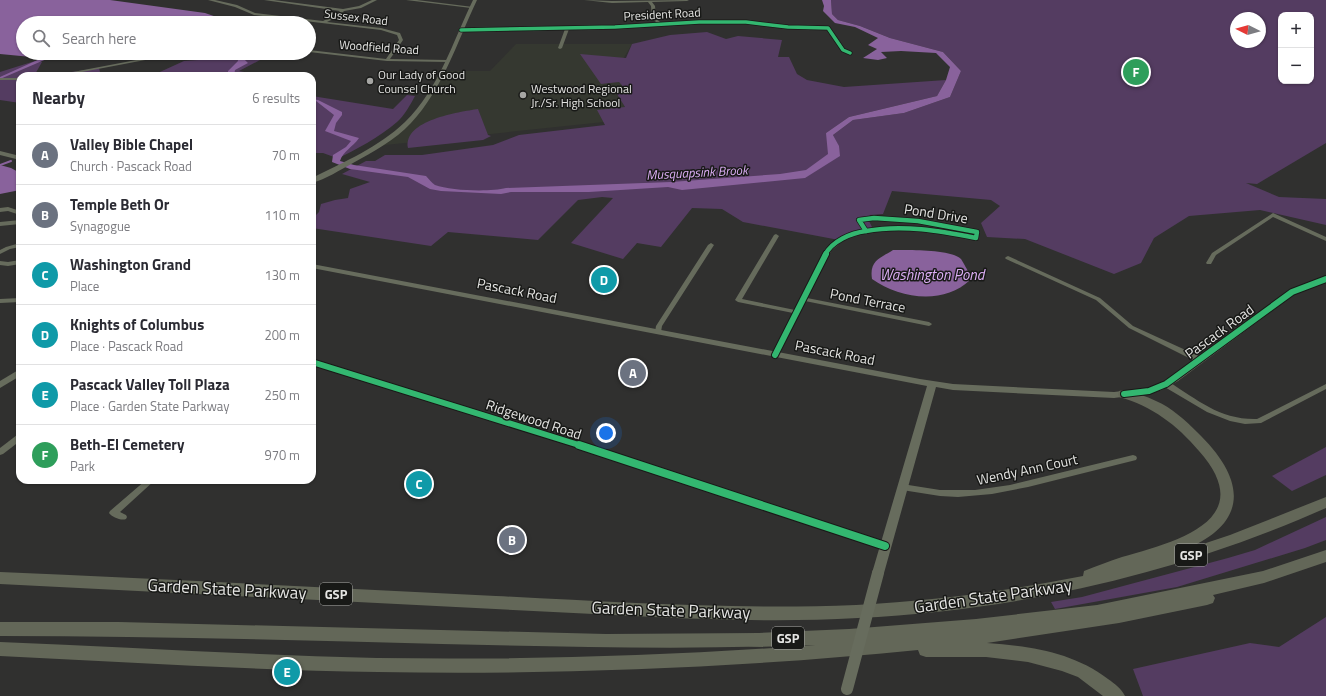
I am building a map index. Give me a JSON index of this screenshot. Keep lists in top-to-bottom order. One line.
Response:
{"streets":{"highway":["GSP","Garden State Parkway"],"main road":["Pascack Road"],"street":["President Road","Sussex Road","Woodfield Road","Pond Drive","Pond Terrace","Ridgewood Road","Wendy Ann Court"]},"crossings":[["Sussex Road","Woodfield Road"],["Pond Drive","Pascack Road"],["Pond Drive","Pond Terrace"]],"water":["Musquapsink Brook","Washington Pond"],"places":["Our Lady of Good Counsel Church","Westwood Regional Jr./Sr. High School"],"north":"left","page":{"map_buttons":["+","−"],"search":"Search here","pins":["F","D","A","C","B","E"],"heading":["Nearby","6 results"],"list":[{"mark":"A","name":"Valley Bible Chapel","note":"Church · Pascack Road","value":"70 m"},{"mark":"B","name":"Temple Beth Or","note":"Synagogue","value":"110 m"},{"mark":"C","name":"Washington Grand","note":"Place","value":"130 m"},{"mark":"D","name":"Knights of Columbus","note":"Place · Pascack Road","value":"200 m"},{"mark":"E","name":"Pascack Valley Toll Plaza","note":"Place · Garden State Parkway","value":"250 m"},{"mark":"F","name":"Beth-El Cemetery","note":"Park","value":"970 m"}]}}
